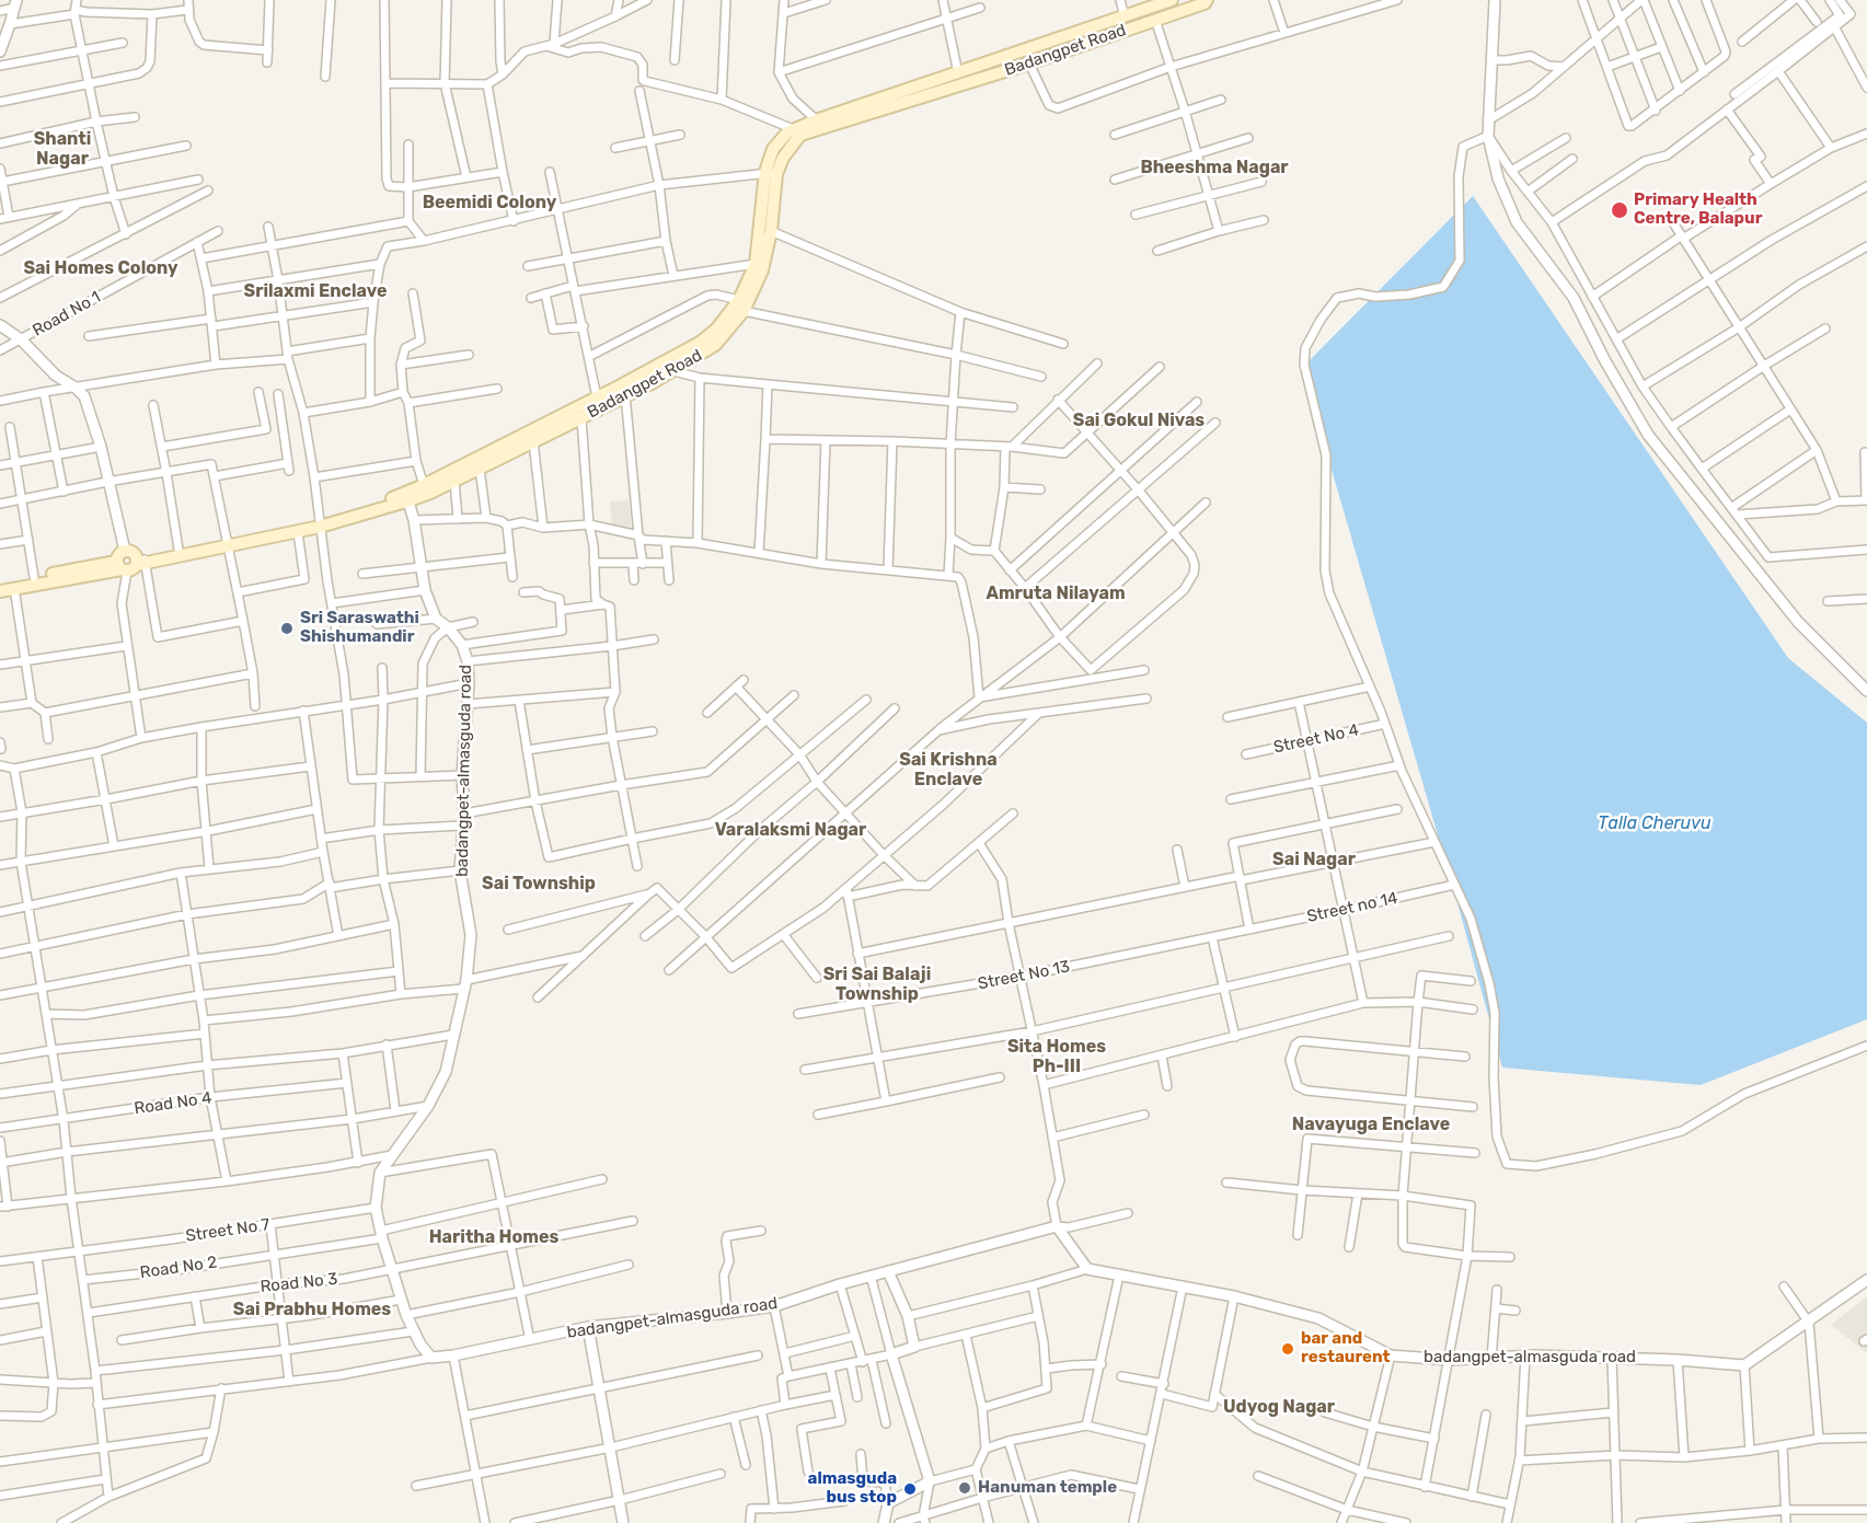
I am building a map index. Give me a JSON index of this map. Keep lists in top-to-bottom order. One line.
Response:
{"streets":{"main road":["Badangpet Road"],"street":["Road No 1","Street No 4","badangpet-almasguda road","Street no 14","Street No 13","Road No 4","Street No 7","Road No 2","Road No 3"]},"crossings":[["Street no 14","Street No 13"]],"districts":["Shanti Nagar","Bheeshma Nagar","Beemidi Colony","Sai Homes Colony","Srilaxmi Enclave","Sai Gokul Nivas","Amruta Nilayam","Sai Krishna Enclave","Varalaksmi Nagar","Sai Nagar","Sai Township","Sri Sai Balaji Township","Sita Homes Ph-III","Navayuga Enclave","Haritha Homes","Sai Prabhu Homes","Udyog Nagar"],"water":["Talla Cheruvu"],"places":["Primary Health Centre, Balapur","Sri Saraswathi Shishumandir","bar and restaurent","Hanuman temple","almasguda bus stop"]}
